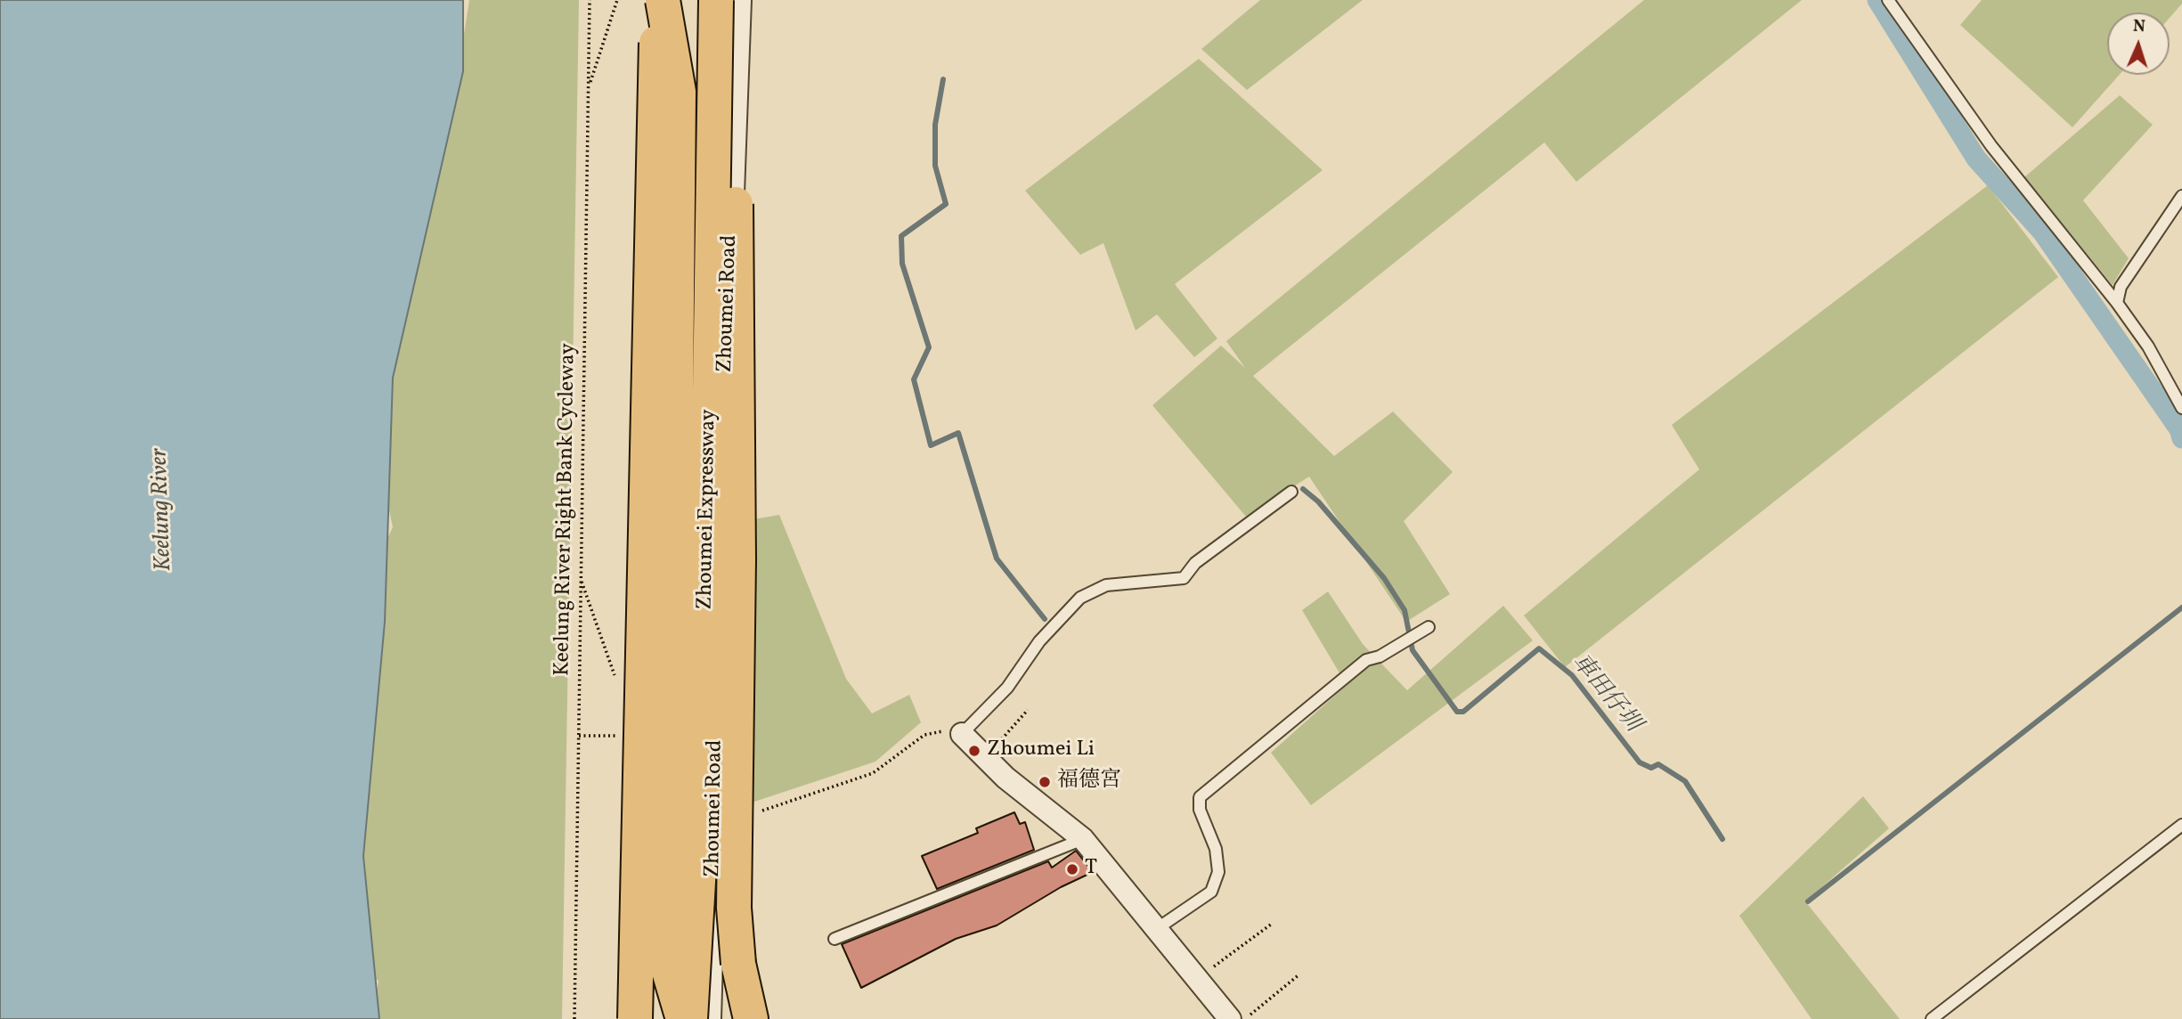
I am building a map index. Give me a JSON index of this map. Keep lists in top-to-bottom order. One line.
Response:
{"streets":{"highway":["Zhoumei Expressway"],"street":["Zhoumei Road"],"path":["Keelung River Right Bank Cycleway"]},"crossings":[["Zhoumei Road","Zhoumei Expressway"]],"water":["Keelung River","車田仔圳"],"places":["Zhoumei Li","福德宮","T"],"north":"top"}
